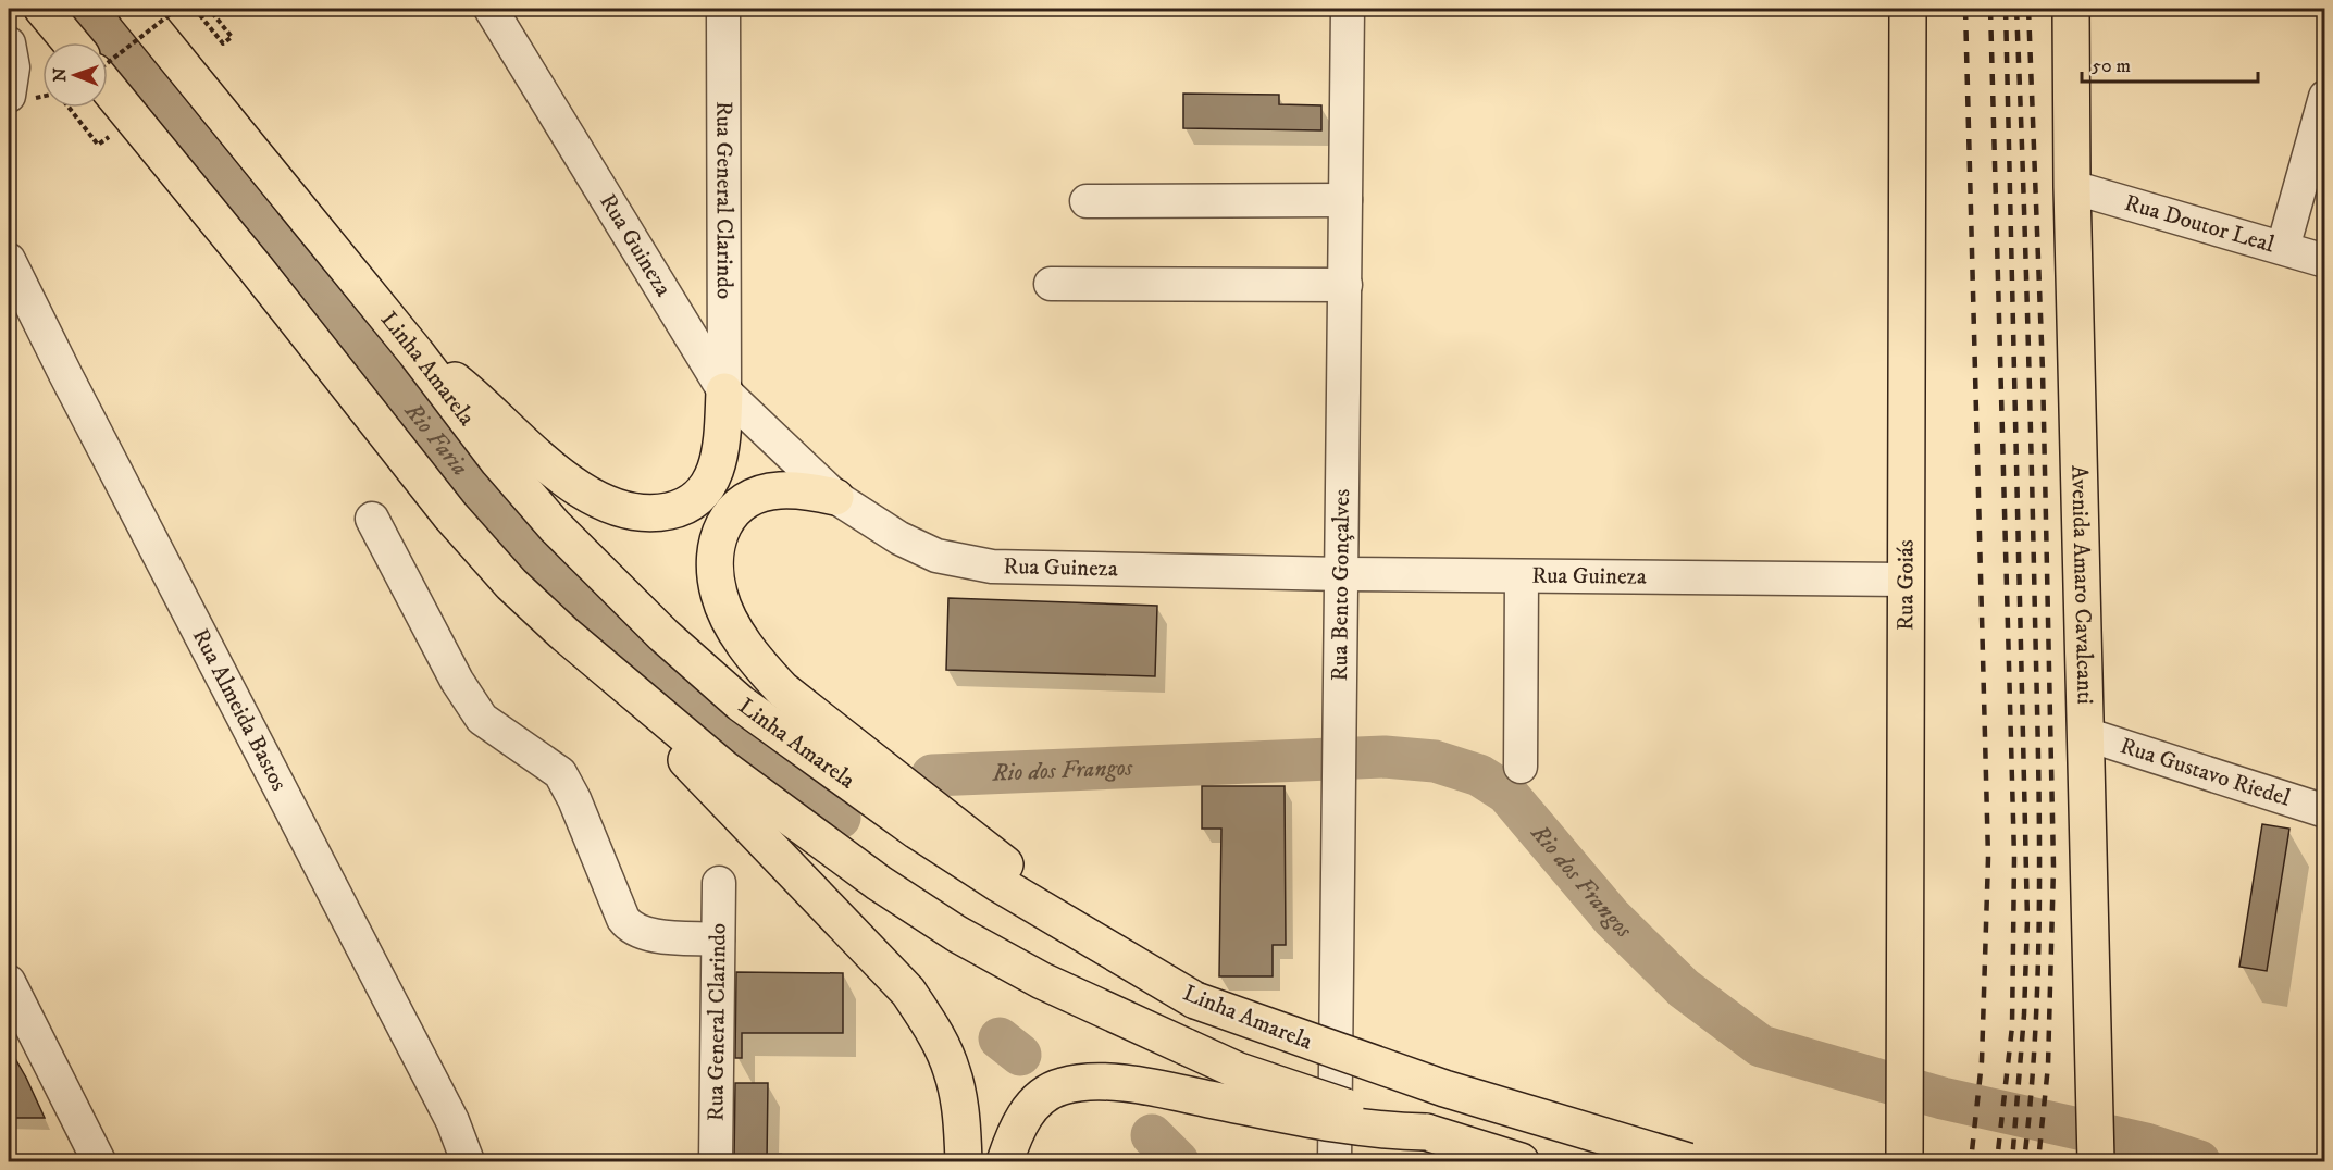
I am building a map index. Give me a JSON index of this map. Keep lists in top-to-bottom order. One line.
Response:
{"streets":{"main road":["Linha Amarela","Rua Goiás","Avenida Amaro Cavalcanti"],"street":["Rua General Clarindo","Rua Doutor Leal","Rua Guineza","Rua Bento Gonçalves","Rua Almeida Bastos","Rua Gustavo Riedel"]},"crossings":[["Rua General Clarindo","Rua Guineza"],["Rua Doutor Leal","Avenida Amaro Cavalcanti"],["Rua Guineza","Rua Bento Gonçalves"],["Rua Guineza","Rua Goiás"],["Avenida Amaro Cavalcanti","Rua Gustavo Riedel"]],"water":["Rio Faria","Rio dos Frangos"],"scale_bar":"50 m","north":"left"}
